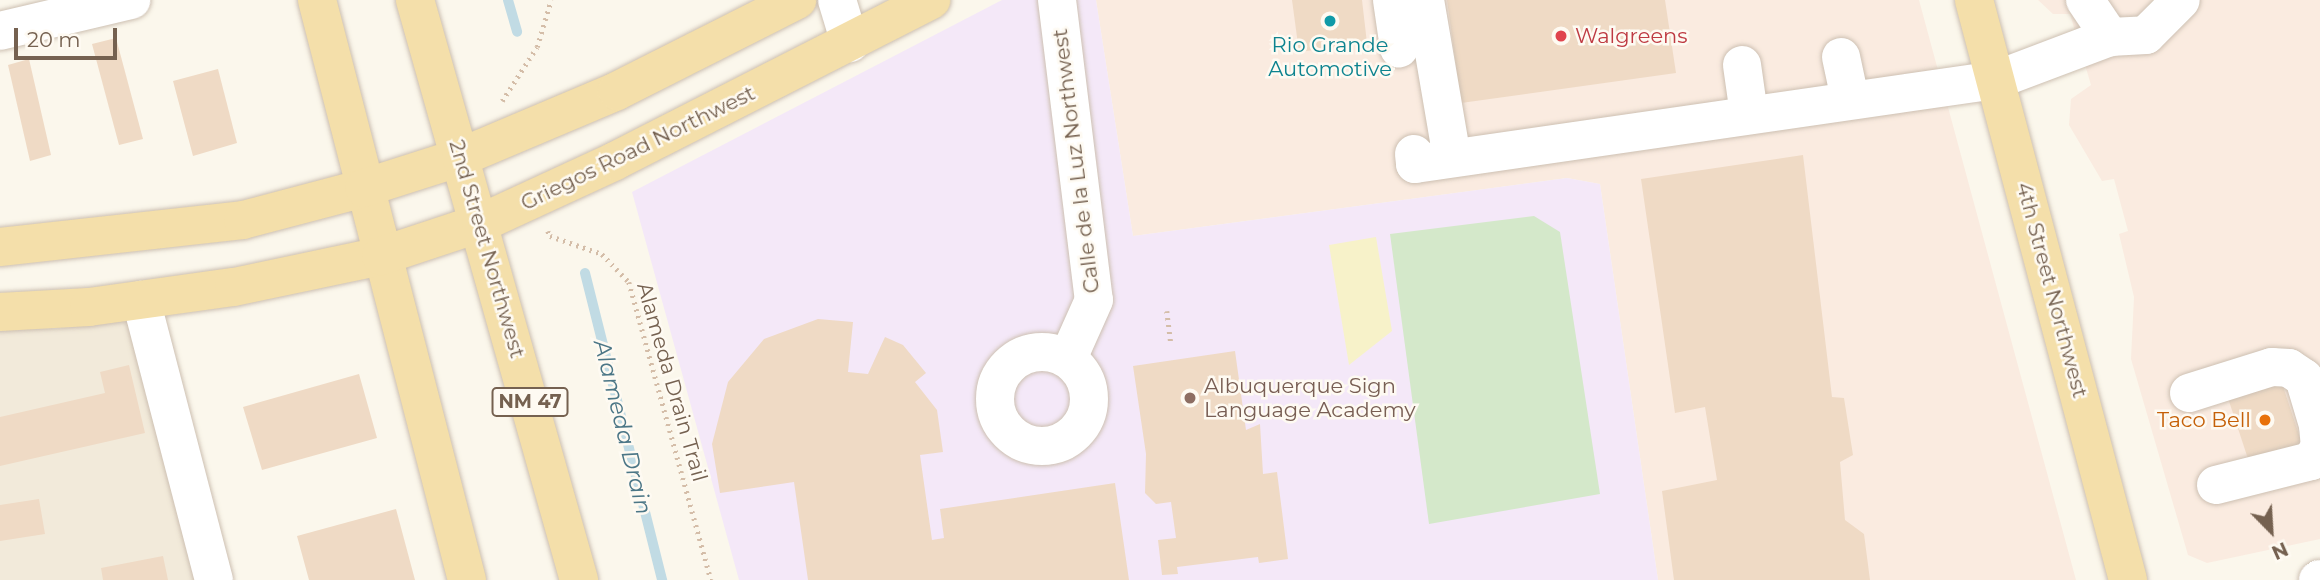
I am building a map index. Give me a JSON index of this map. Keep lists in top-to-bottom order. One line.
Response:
{"streets":{"main road":["Griegos Road Northwest","2nd Street Northwest","4th Street Northwest","NM 47"],"street":["Calle de la Luz Northwest"],"path":["Alameda Drain Trail"]},"crossings":[["Griegos Road Northwest","2nd Street Northwest"]],"water":["Alameda Drain"],"places":["Rio Grande Automotive","Walgreens","Albuquerque Sign Language Academy","Taco Bell"],"scale_bar":"20 m","north":"bottom right"}
